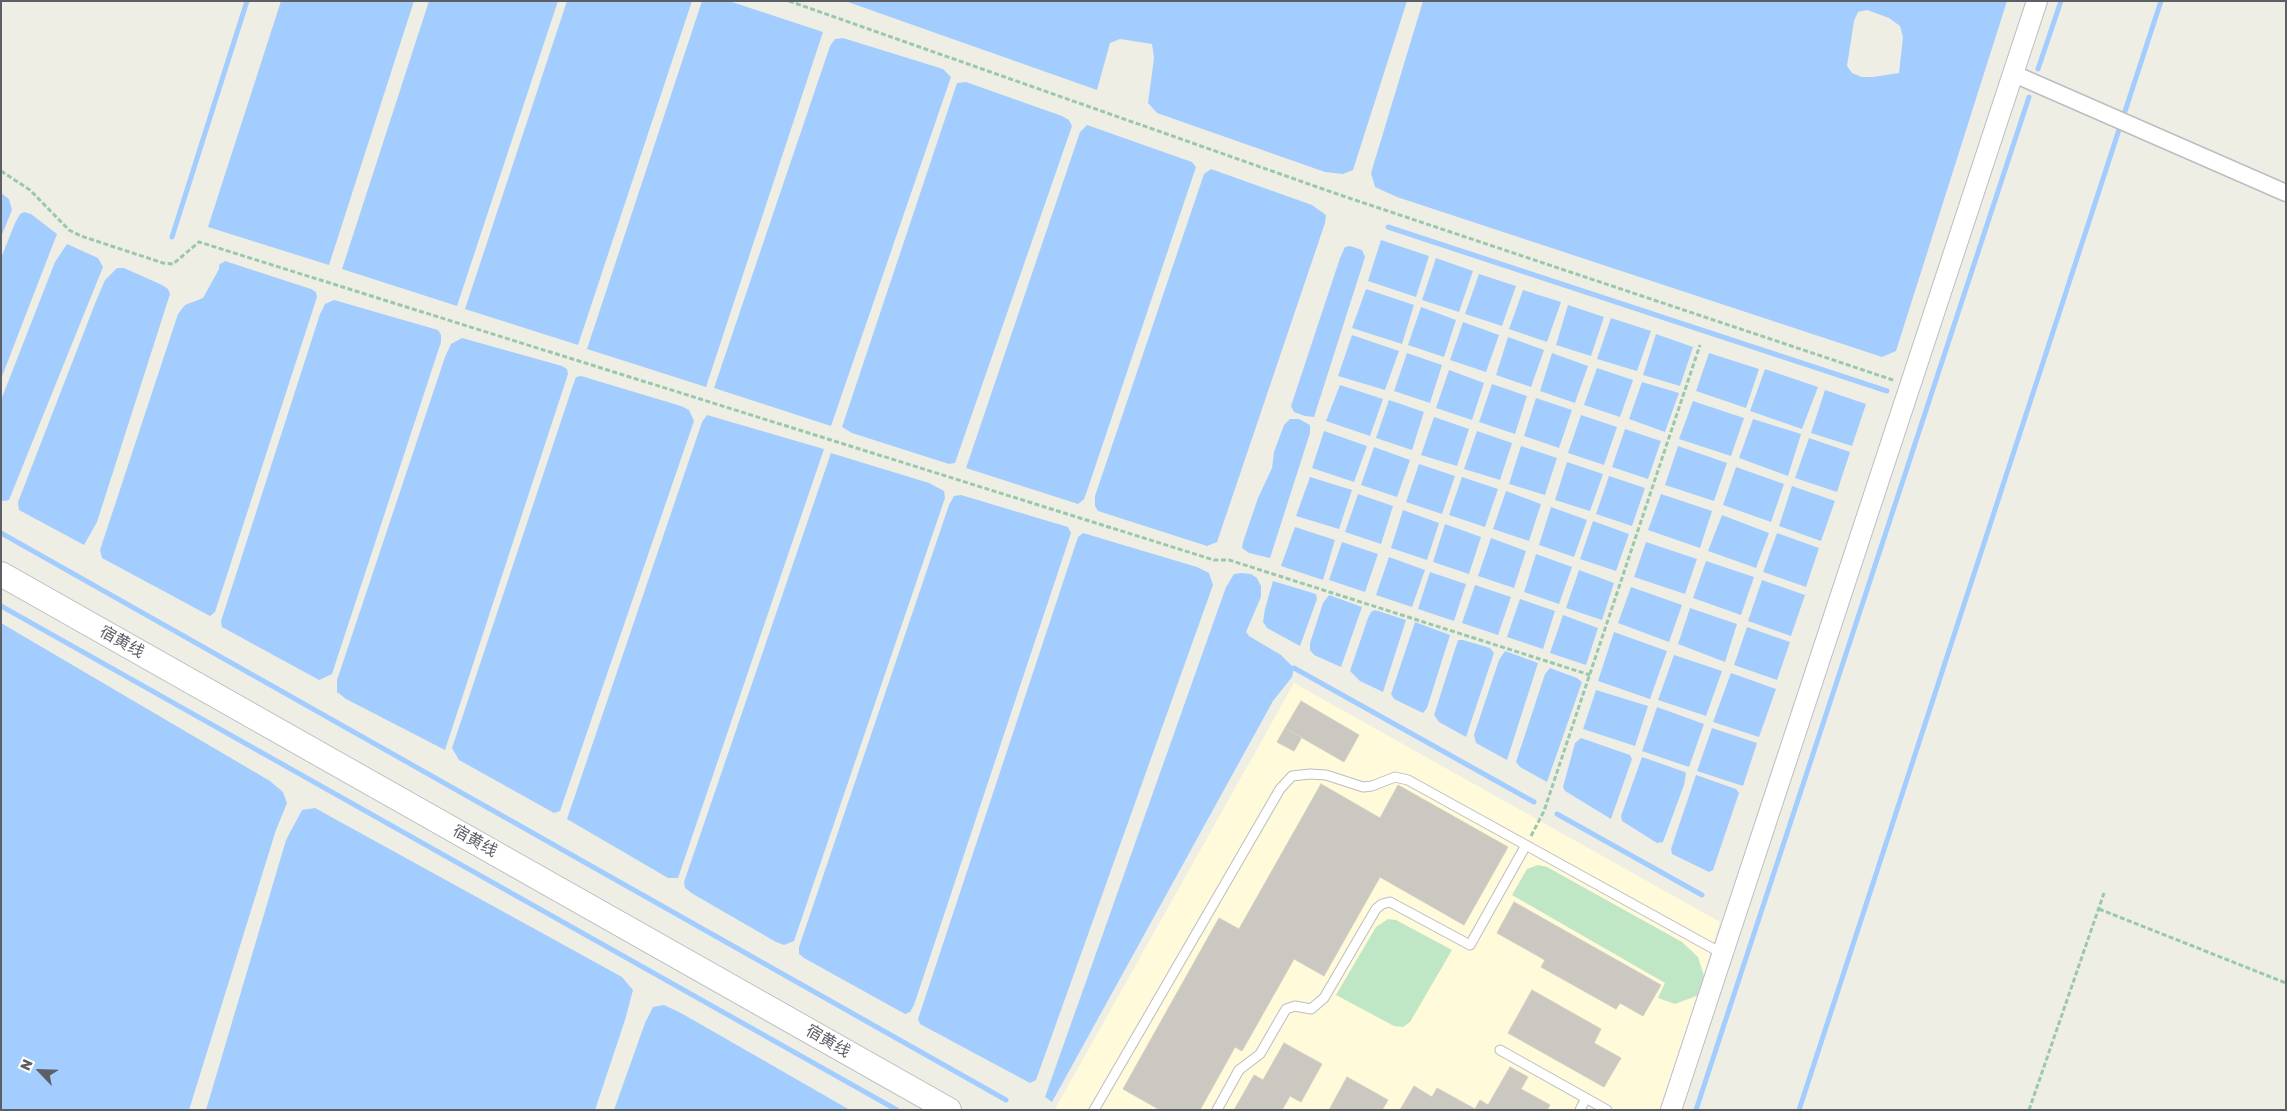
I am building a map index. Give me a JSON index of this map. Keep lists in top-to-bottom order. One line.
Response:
{"streets":{"main road":["宿黄线"]},"north":"top left"}
